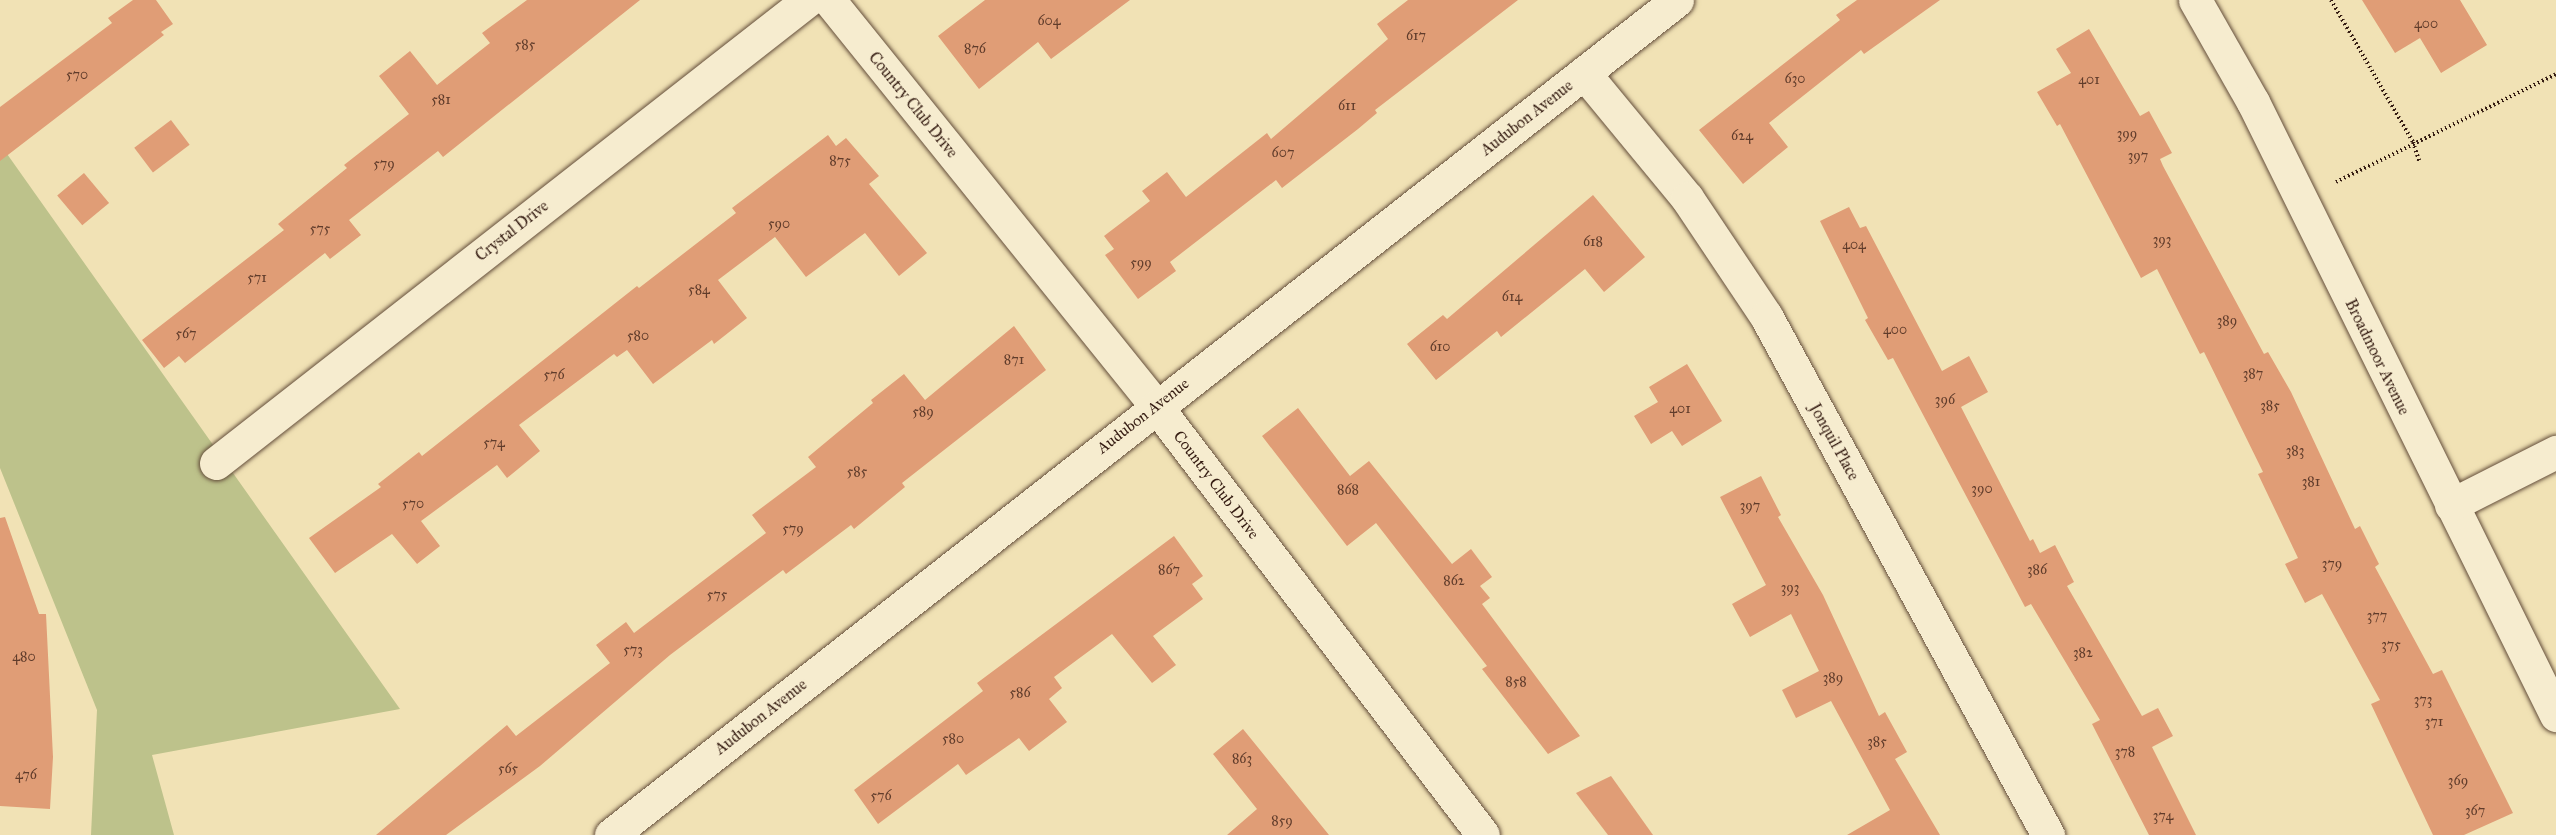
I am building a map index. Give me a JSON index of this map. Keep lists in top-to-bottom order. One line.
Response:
{"streets":{"street":["Country Club Drive","Audubon Avenue","Crystal Drive","Broadmoor Avenue","Jonquil Place"]},"crossings":[["Country Club Drive","Audubon Avenue"],["Audubon Avenue","Jonquil Place"]],"house_numbers":["604","400","617","585","876","570","630","401","581","611","399","624","607","397","875","579","590","575","393","618","404","599","571","584","614","389","400","567","580","610","871","387","576","396","385","401","589","574","383","585","381","390","868","570","397","579","379","867","386","862","393","575","377","375","573","382","480","389","858","586","373","371","580","385","378","863","565","476","369","576","367","374","859"]}
